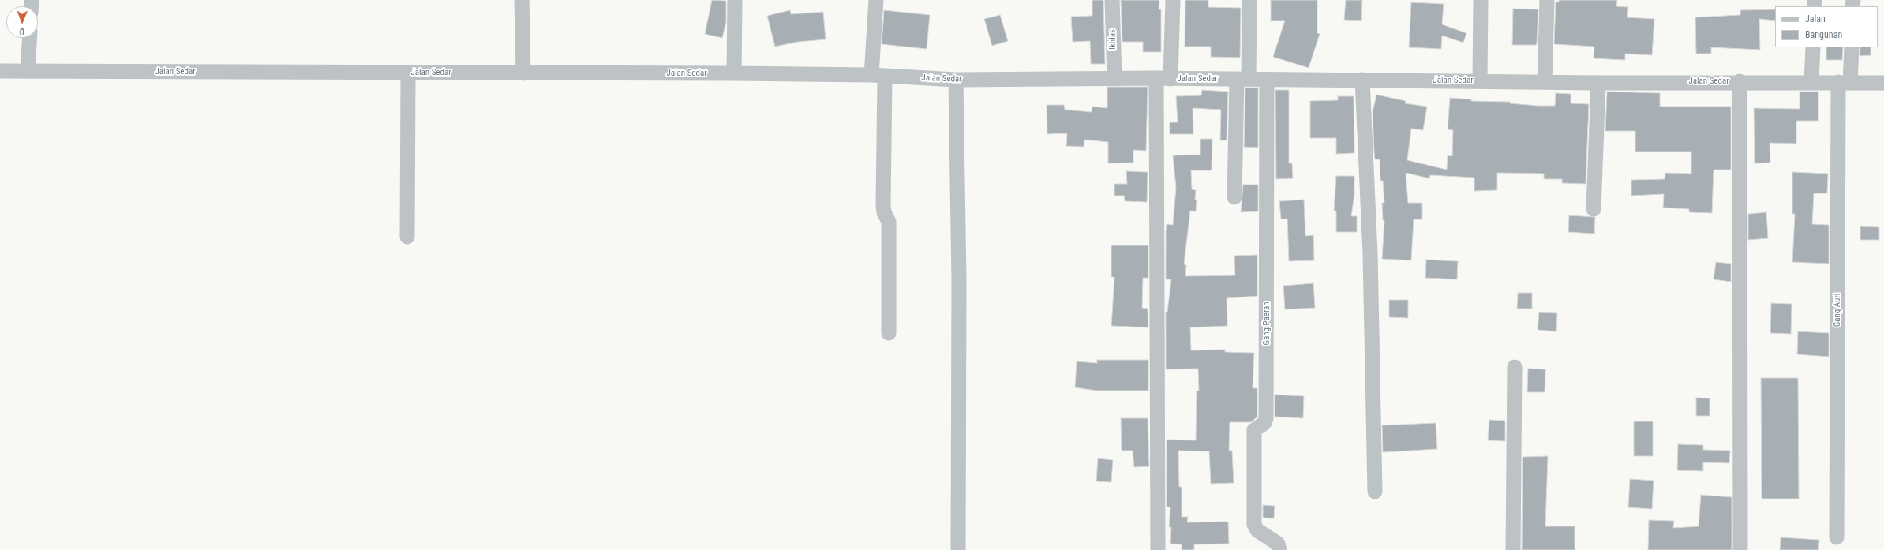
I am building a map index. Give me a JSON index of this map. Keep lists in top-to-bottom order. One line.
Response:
{"streets":{"street":["Ikhlas","Jalan Sedar","Gang Auri","Gang Paeran"]},"crossings":[["Ikhlas","Jalan Sedar"],["Jalan Sedar","Gang Auri"],["Jalan Sedar","Gang Paeran"]],"legend":["Jalan","Bangunan"],"north":"bottom"}
